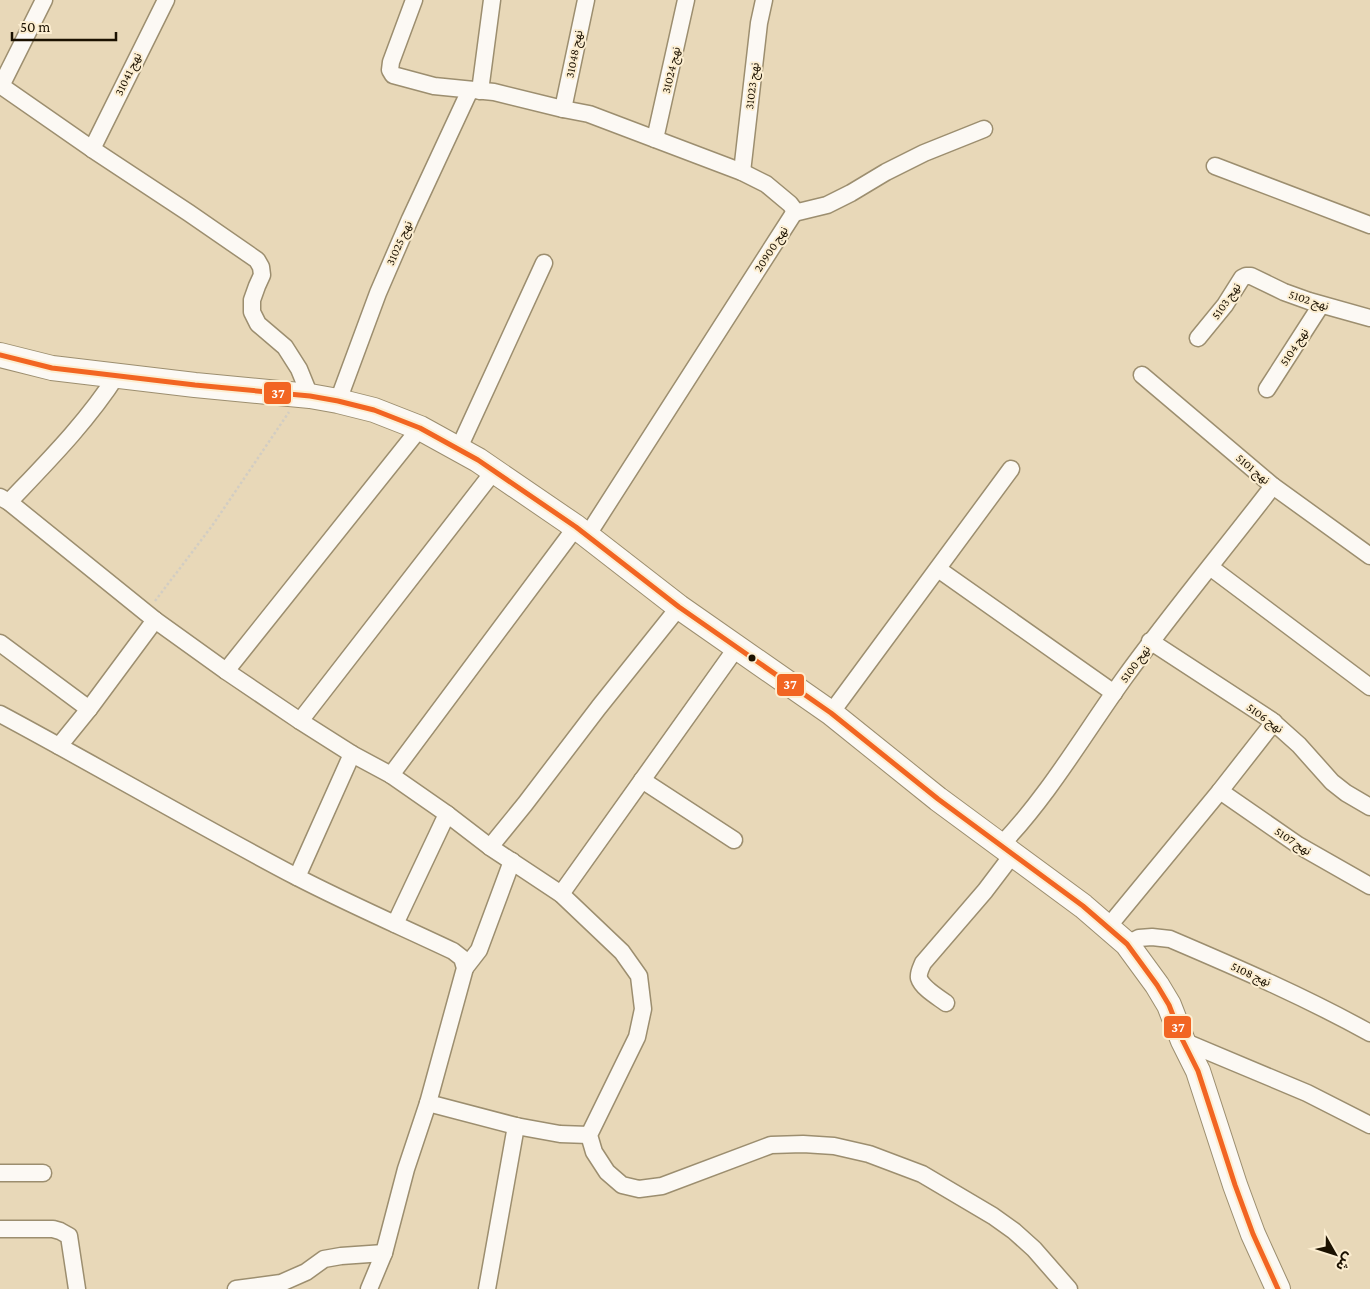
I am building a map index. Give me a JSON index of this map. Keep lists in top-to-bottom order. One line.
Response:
{"streets":{"street":["نهج 31048","نهج 31024","نهج 31041","نهج 31023","نهج 31025","نهج 20900","نهج 5102","نهج 5103","نهج 5104","نهج 5101","نهج 5100","نهج 5106","نهج 5107","نهج 5108"]},"crossings":[["نهج 31048","نهج 20900"],["نهج 31024","نهج 20900"],["نهج 31023","نهج 20900"],["نهج 31025","نهج 20900"],["نهج 5102","نهج 5103"],["نهج 5102","نهج 5104"],["نهج 5101","نهج 5100"],["نهج 5100","نهج 5106"]],"lines":["transit line 37"],"scale_bar":"50 m","north":"bottom right"}
